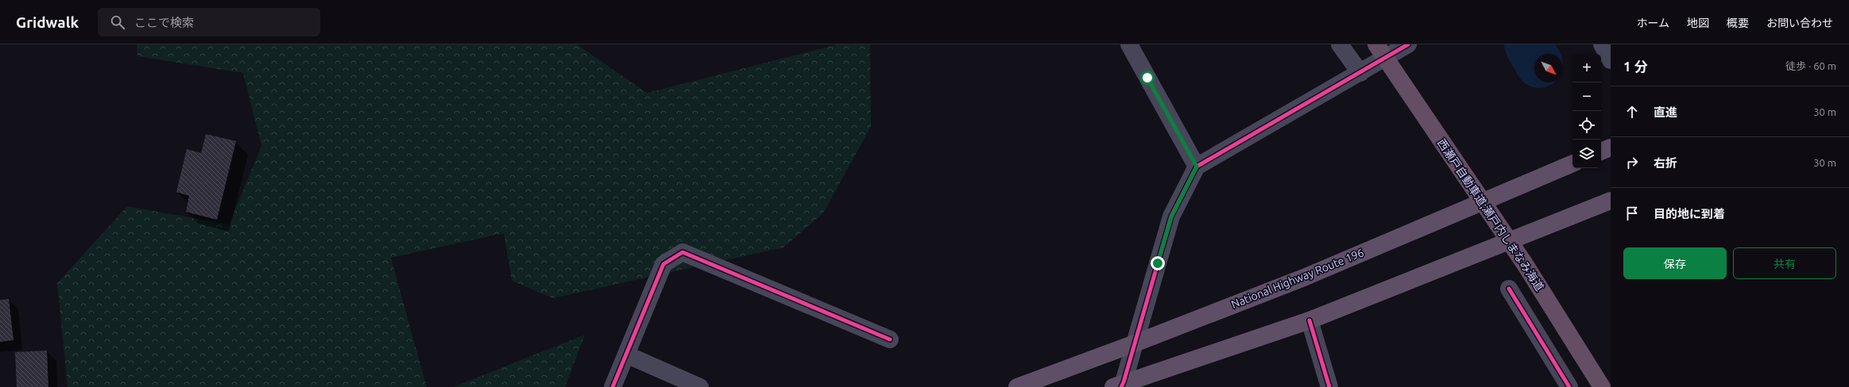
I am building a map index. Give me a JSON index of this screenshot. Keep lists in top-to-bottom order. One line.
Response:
{"streets":{"highway":["西瀬戸自動車道;瀬戸内しまなみ海道","National Highway Route 196"]},"north":"bottom right","page":{"header":"Gridwalk","search":"ここで検索","nav":["ホーム","地図","概要","お問い合わせ"],"heading":["1 分","徒歩 · 60 m"],"map_buttons":["+","−"],"list":[["直進","30 m"],["右折","30 m"],"目的地に到着"],"buttons":["保存","共有"]}}
